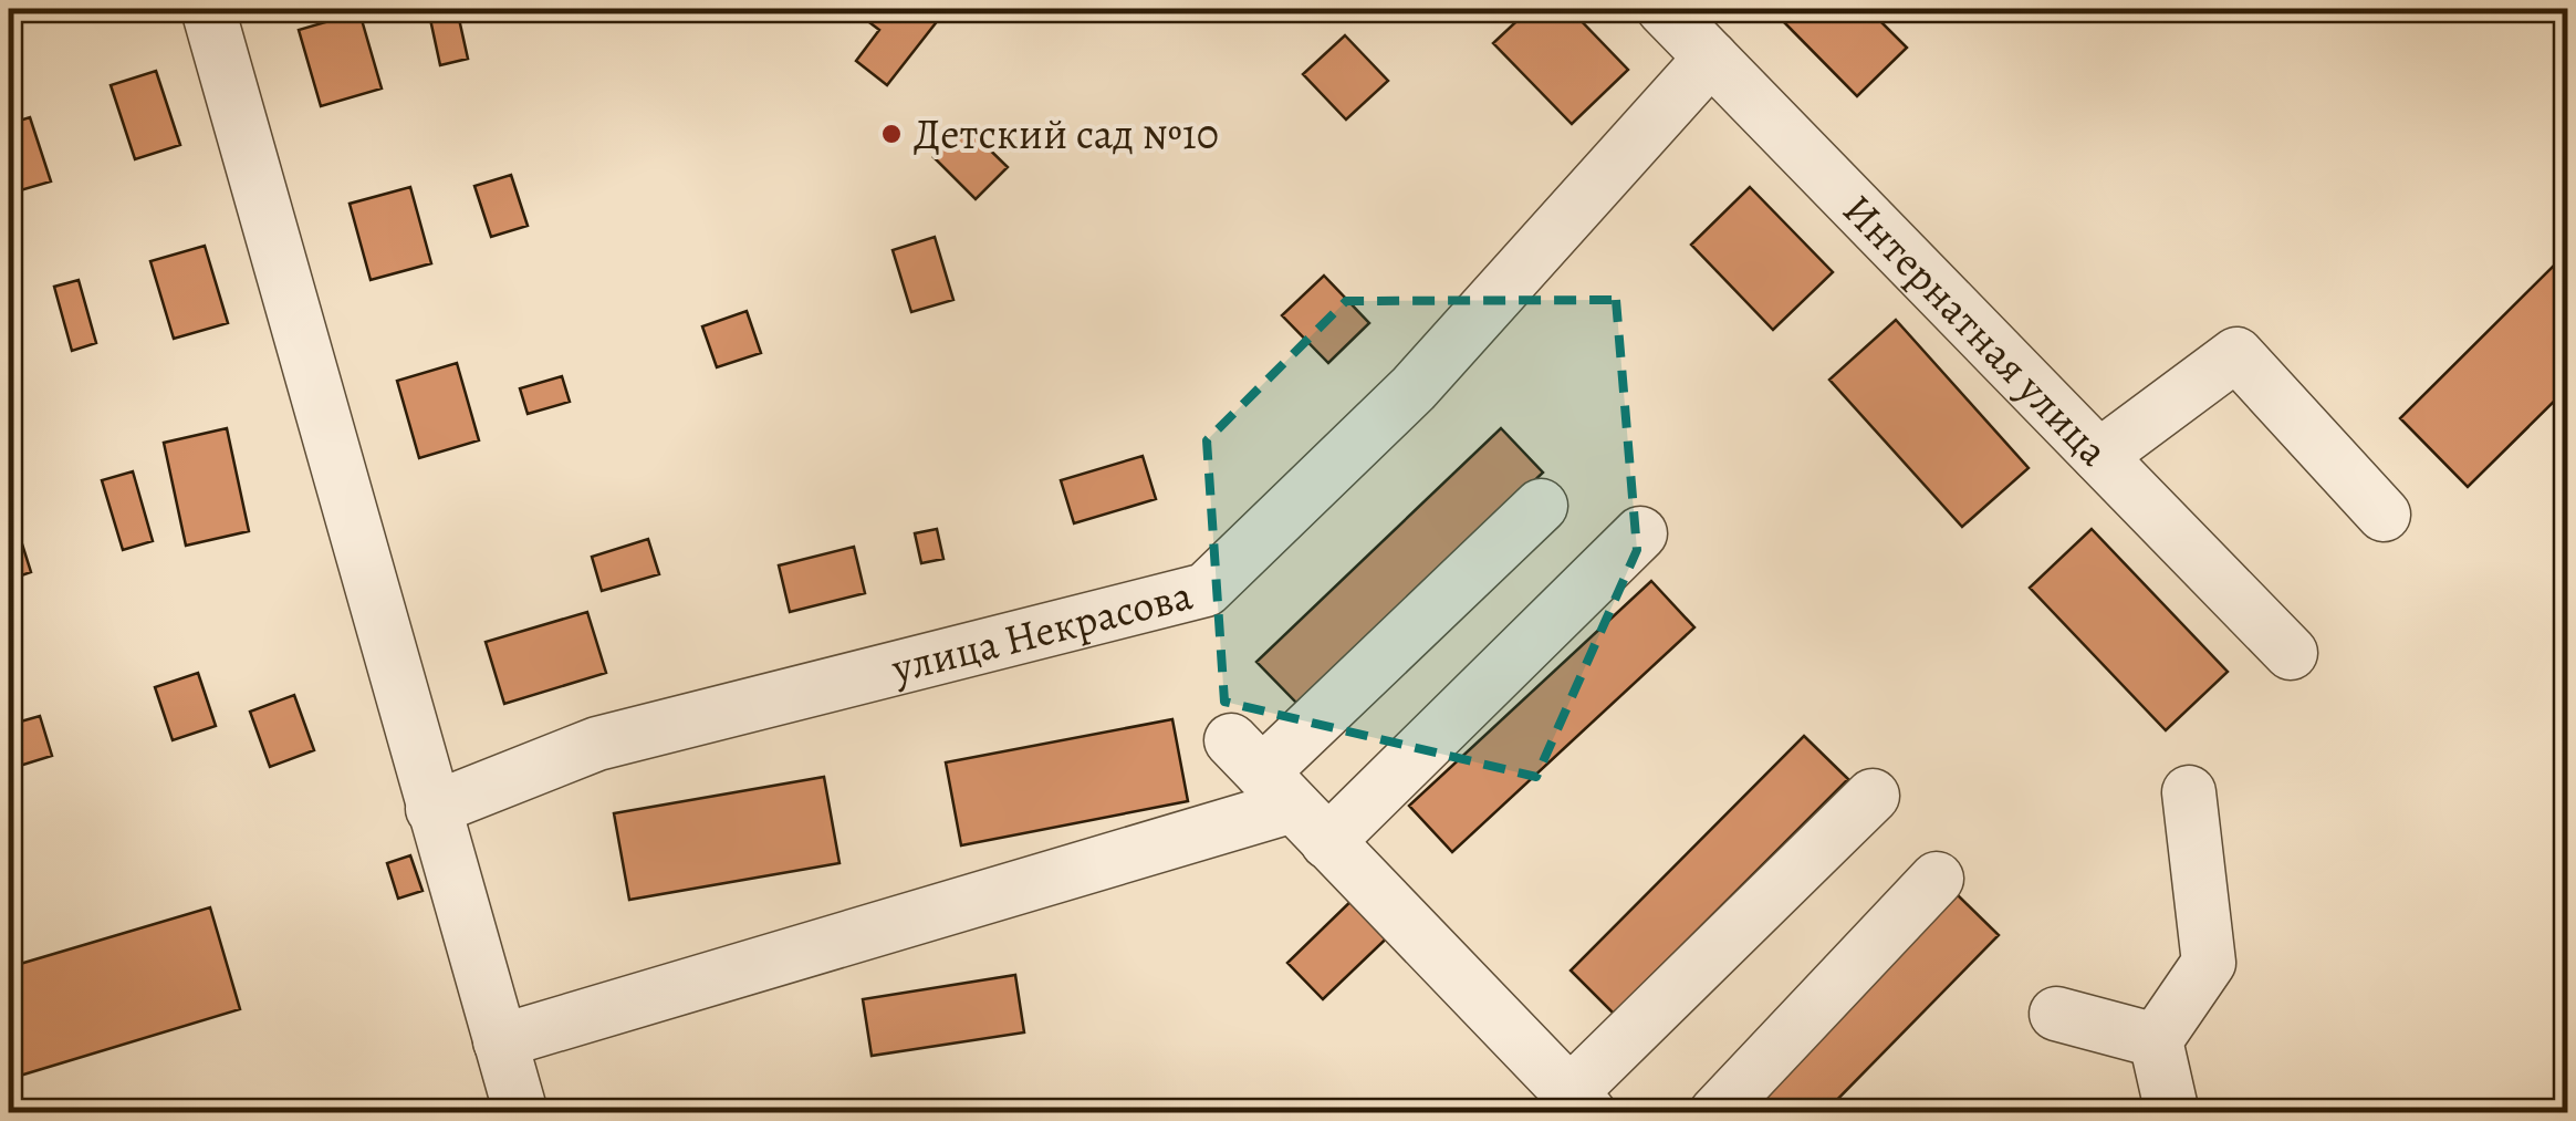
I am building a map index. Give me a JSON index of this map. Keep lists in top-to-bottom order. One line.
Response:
{"streets":{"street":["Интернатная улица","улица Некрасова"]},"crossings":[["Интернатная улица","улица Некрасова"]],"places":["Детский сад №10"]}
